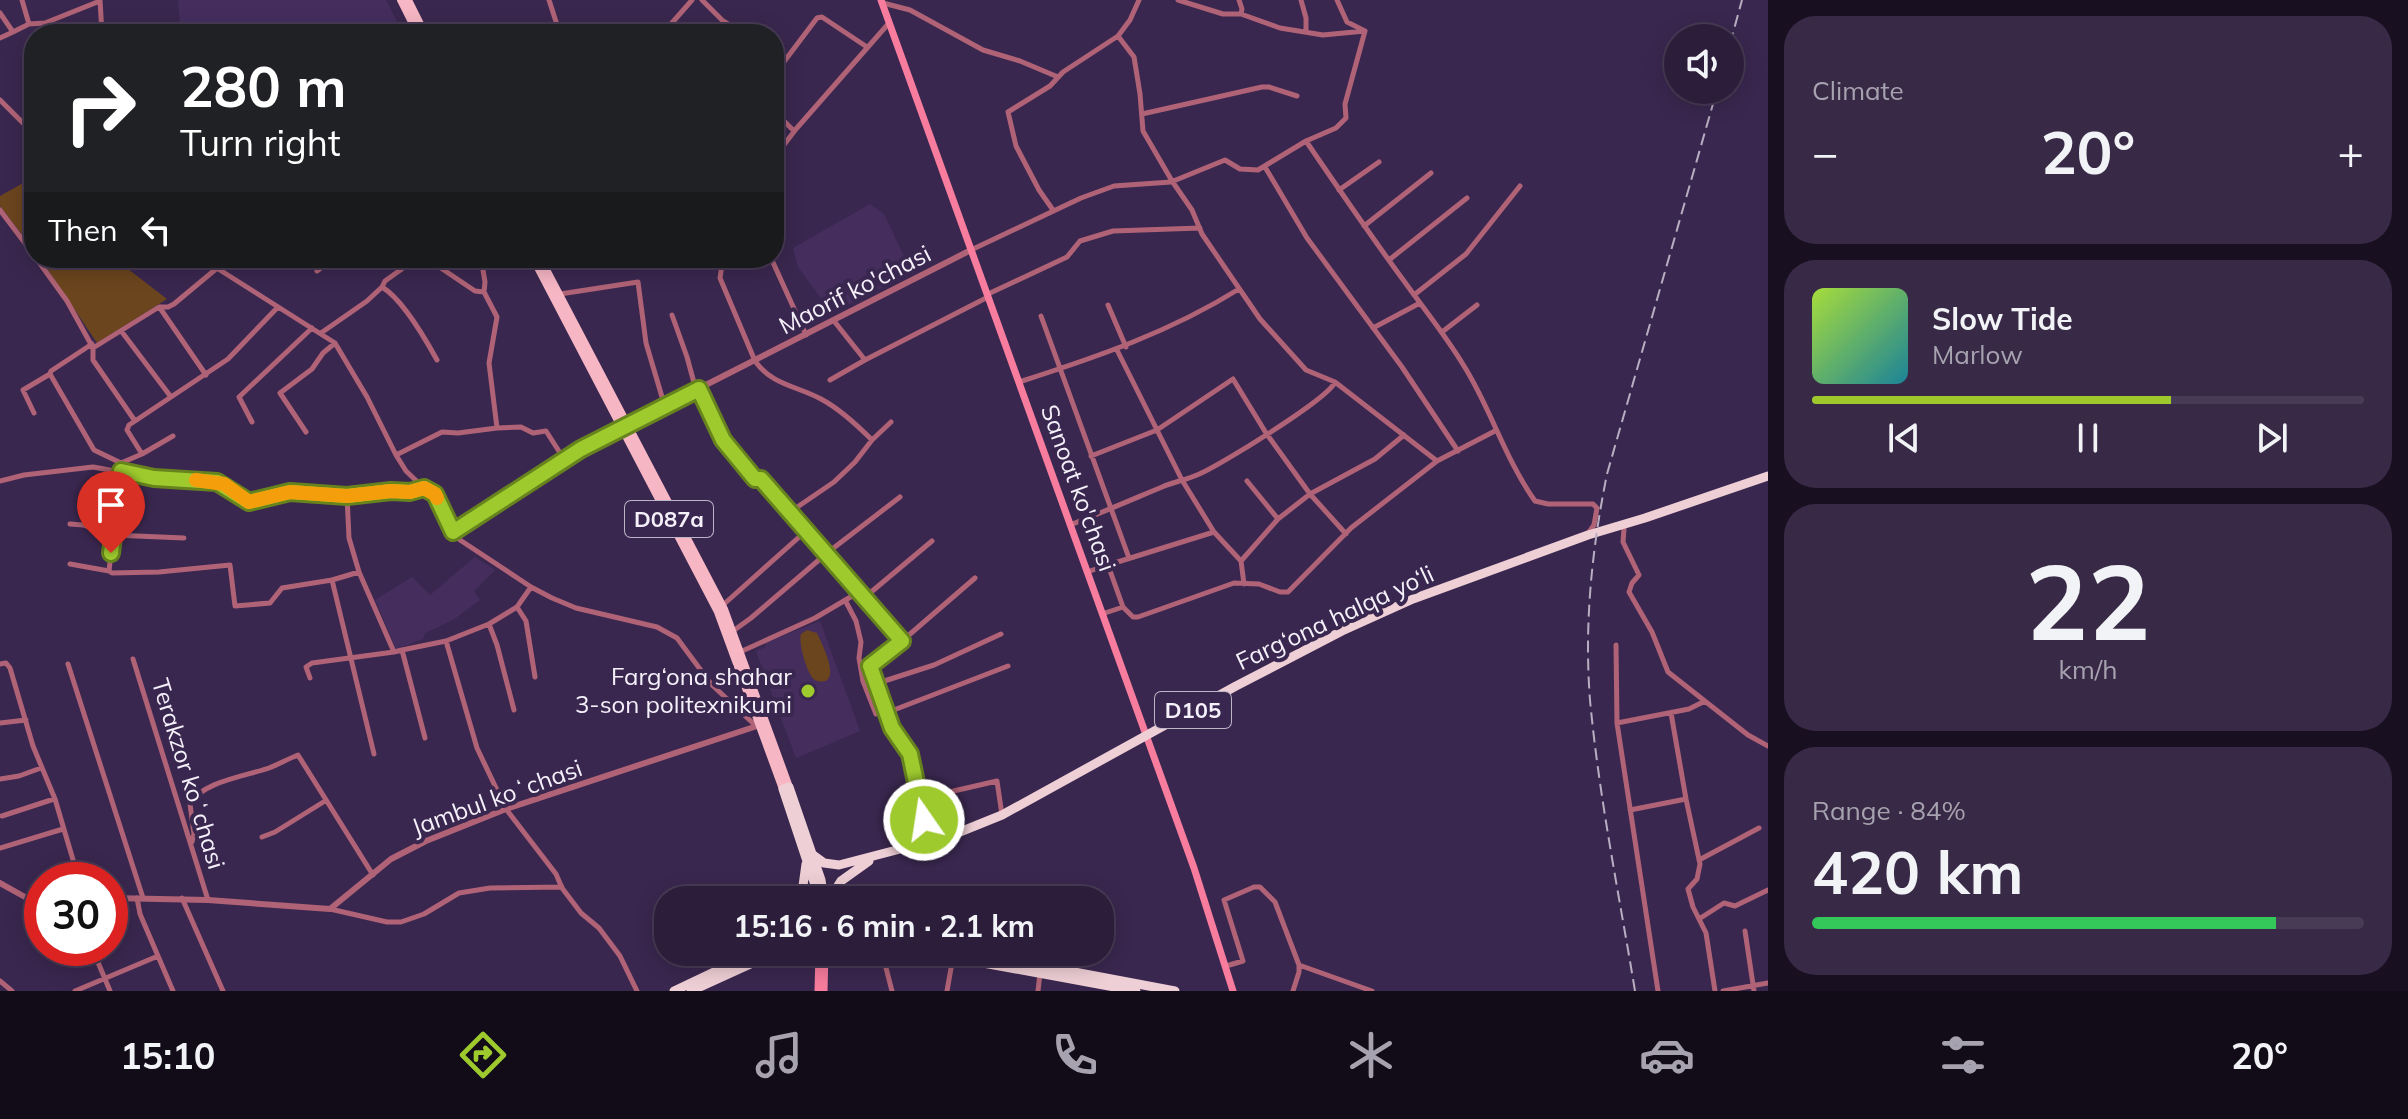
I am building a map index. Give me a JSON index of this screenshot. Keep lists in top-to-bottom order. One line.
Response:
{"streets":{"highway":["Farg‘ona halqa yo‘li","D105"],"main road":["Sanoat ko'chasi","D087a"],"street":["Maorif ko'chasi","Terakzor koʻchasi","Jambul koʻchasi"]},"crossings":[["Maorif ko'chasi","Sanoat ko'chasi"],["Maorif ko'chasi","D087a"],["Sanoat ko'chasi","Farg‘ona halqa yo‘li"],["D087a","D105"],["D087a","Jambul koʻchasi"],["Farg‘ona halqa yo‘li","D105"]],"places":["Farg‘ona shahar 3-son politexnikumi"],"page":{"tile":["Climate",["22","km/h"],["Range · 84%","420 km"]],"turn":["280 m","Turn right"],"heat":["−","20°","+"],"then":"Then","song":["Slow Tide","Marlow"],"limit":"30","trip":"15:16 · 6 min · 2.1 km","tabs":["15:10","20°"]}}
